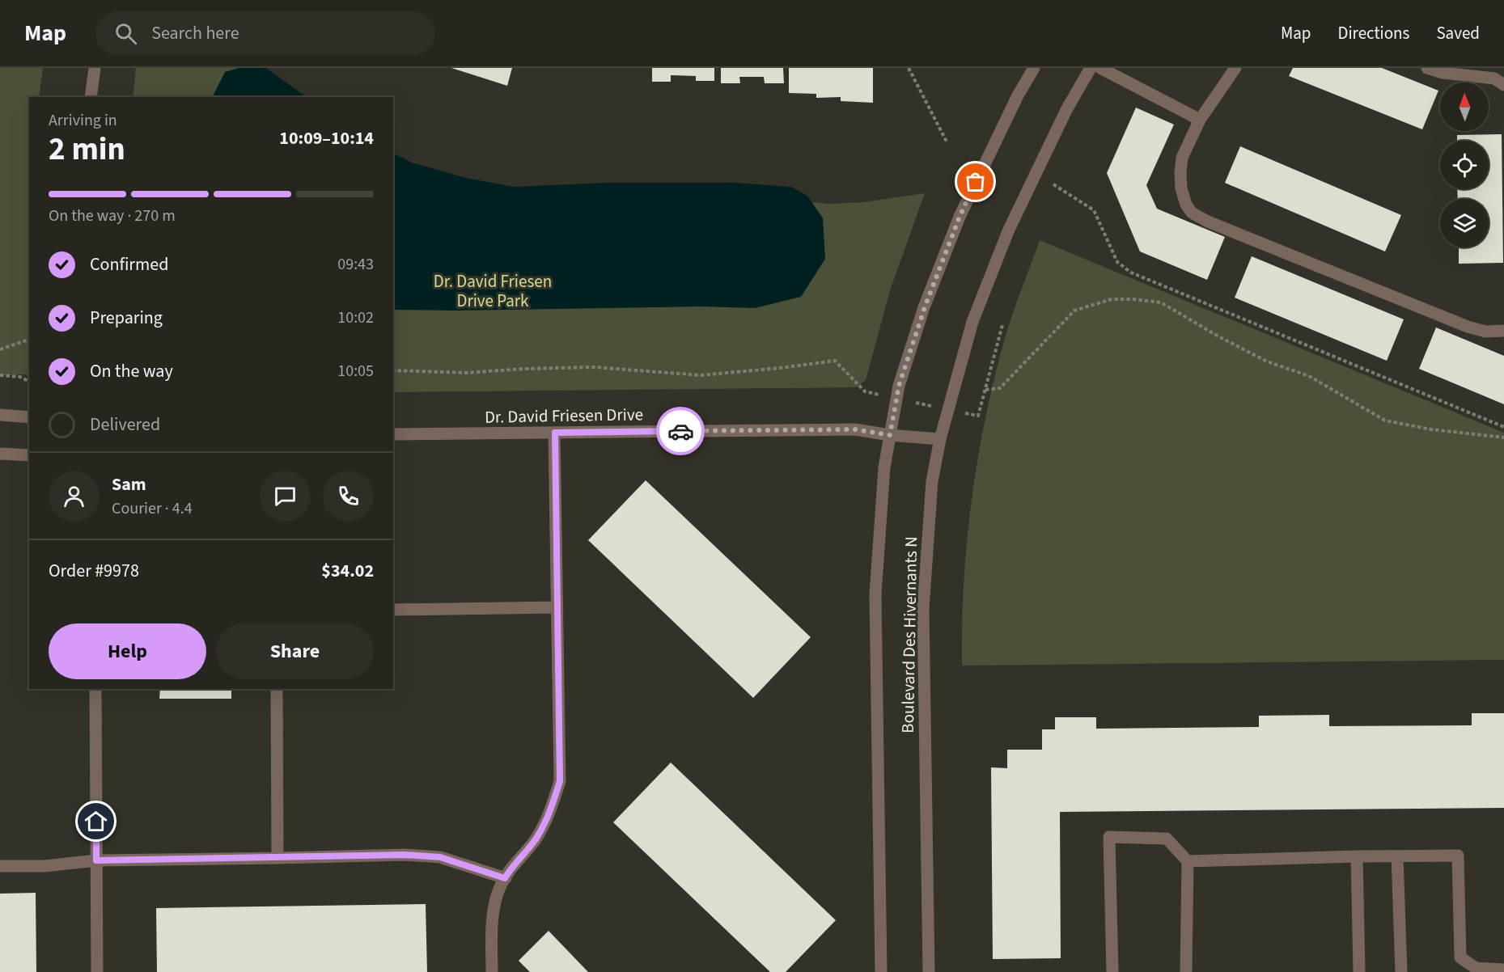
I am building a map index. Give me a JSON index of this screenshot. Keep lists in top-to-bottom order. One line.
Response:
{"streets":{"street":["Dr. David Friesen Drive","Boulevard Des Hivernants N"]},"crossings":[["Dr. David Friesen Drive","Boulevard Des Hivernants N"]],"parks":["Dr. David Friesen Drive Park"],"north":"top","page":{"header":"Map","search":"Search here","nav":["Map","Directions","Saved"],"heading":["2 min","Arriving in","10:09–10:14"],"panel":["Sam","Courier · 4.4","Order #9978","$34.02"],"bar":"On the way · 270 m","list":[["Confirmed","09:43"],["Preparing","10:02"],["On the way","10:05"],"Delivered"],"buttons":["Help","Share"]}}
